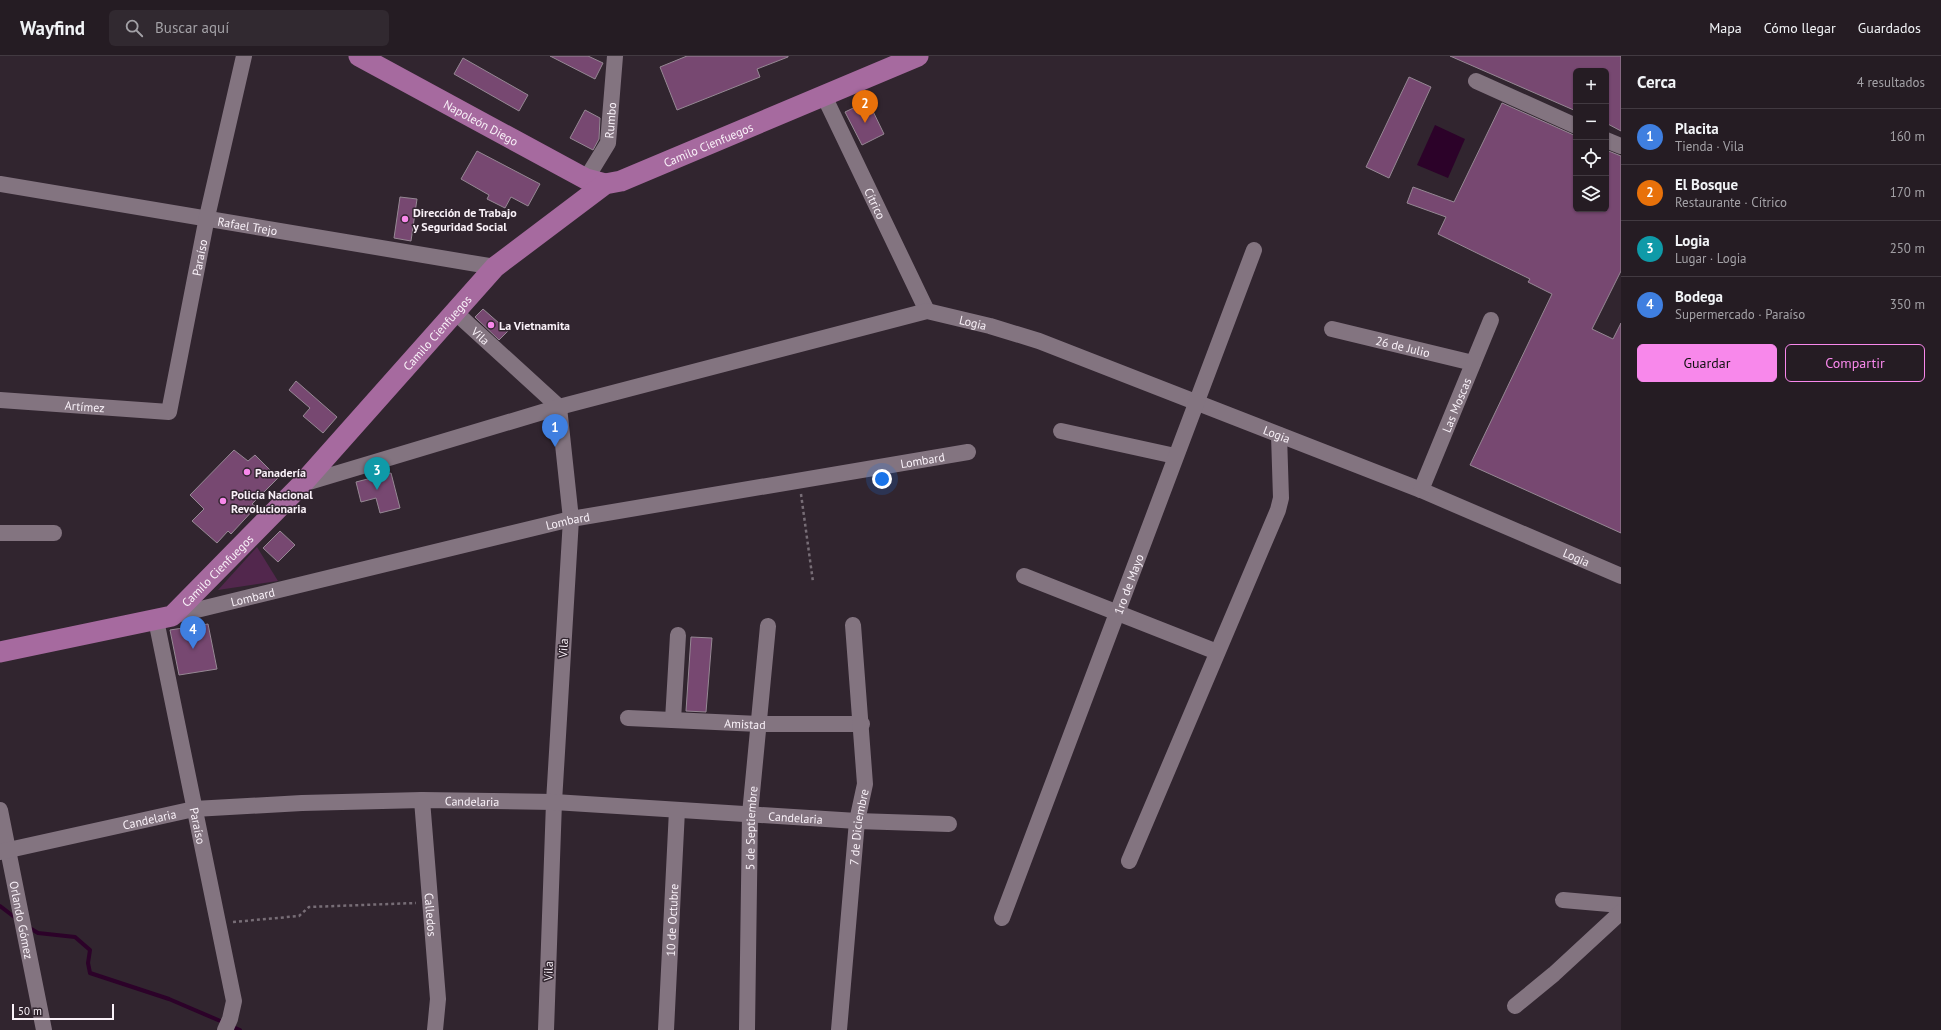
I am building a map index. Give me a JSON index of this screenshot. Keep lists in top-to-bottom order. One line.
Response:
{"streets":{"main road":["Napoleón Diego","Camilo Cienfuegos"],"street":["Rumbo","Cítrico","Rafael Trejo","Paraíso","Logia","Vila","26 de Julio","Las Moscas","Artímez","Lombard","1ro de Mayo","Amistad","Candelaria","5 de Septiembre","7 de Diciembre","Calledos","Orlando Gómez","10 de Octubre"]},"crossings":[["Rumbo","Napoleón Diego"],["Rumbo","Camilo Cienfuegos"],["Napoleón Diego","Camilo Cienfuegos"],["Camilo Cienfuegos","Cítrico"],["Camilo Cienfuegos","Rafael Trejo"],["Camilo Cienfuegos","Paraíso"],["Camilo Cienfuegos","Logia"],["Camilo Cienfuegos","Vila"],["Camilo Cienfuegos","Lombard"],["Cítrico","Logia"],["Rafael Trejo","Paraíso"],["Paraíso","Artímez"],["Paraíso","Lombard"],["Paraíso","Candelaria"],["Logia","Vila"],["Logia","Las Moscas"],["Logia","1ro de Mayo"],["Vila","Lombard"],["Vila","Candelaria"],["26 de Julio","Las Moscas"],["Amistad","5 de Septiembre"],["Amistad","7 de Diciembre"],["Candelaria","5 de Septiembre"],["Candelaria","7 de Diciembre"],["Candelaria","Calledos"],["Candelaria","Orlando Gómez"],["Candelaria","10 de Octubre"]],"places":["Dirección de Trabajo y Seguridad Social","La Vietnamita","Panadería","Policía Nacional Revolucionaria"],"scale_bar":"50 m","page":{"header":"Wayfind","search":"Buscar aquí","nav":["Mapa","Cómo llegar","Guardados"],"heading":["Cerca","4 resultados"],"map_buttons":["+","−"],"pins":["2","1","3","4"],"list":[{"mark":"1","name":"Placita","note":"Tienda · Vila","value":"160 m"},{"mark":"2","name":"El Bosque","note":"Restaurante · Cítrico","value":"170 m"},{"mark":"3","name":"Logia","note":"Lugar · Logia","value":"250 m"},{"mark":"4","name":"Bodega","note":"Supermercado · Paraíso","value":"350 m"}],"buttons":["Guardar","Compartir"],"scale":"50 m"}}
